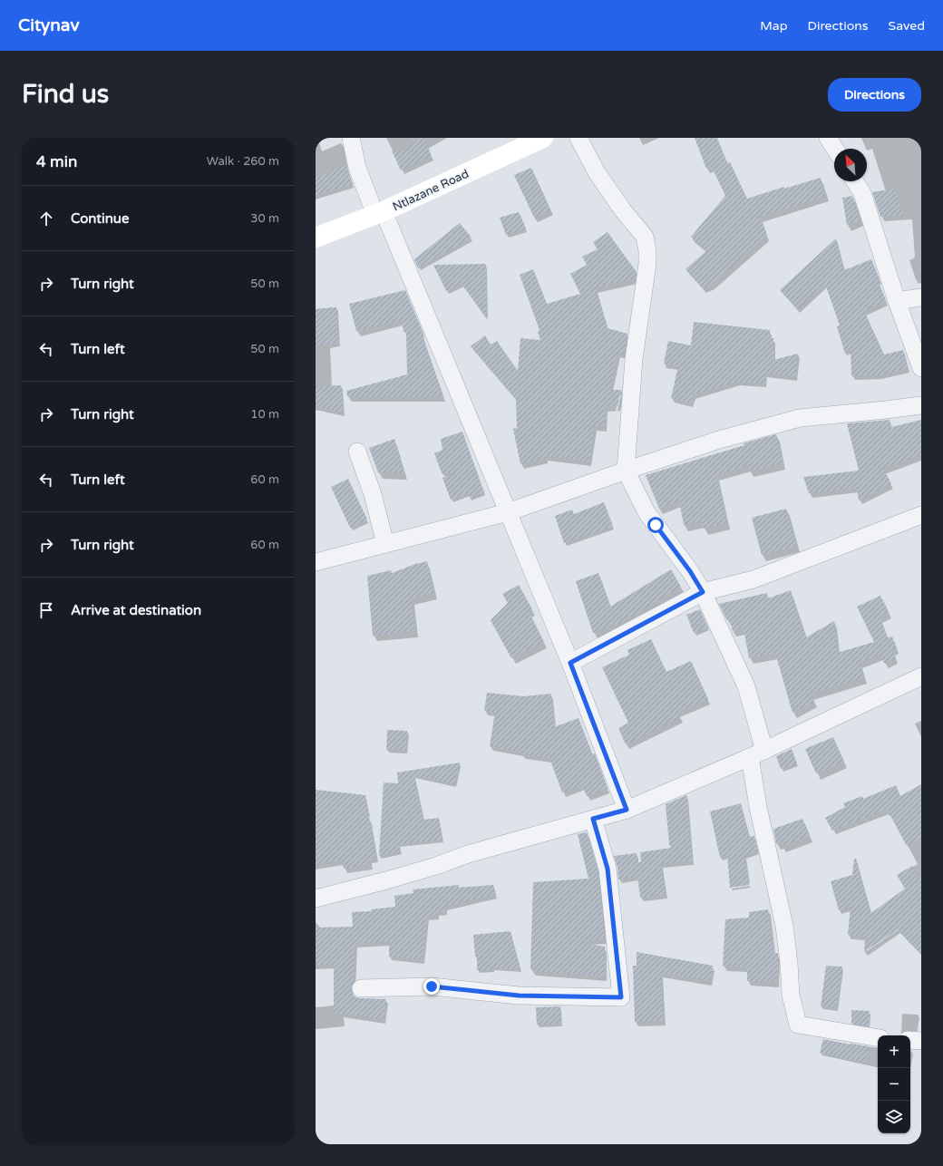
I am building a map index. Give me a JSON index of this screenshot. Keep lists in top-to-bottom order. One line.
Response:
{"streets":{"street":["Ntlazane Road"]},"north":"top left","page":{"header":"Citynav","nav":["Map","Directions","Saved"],"buttons":"Directions","title":"Find us","heading":["4 min","Walk · 260 m"],"list":[["Continue","30 m"],["Turn right","50 m"],["Turn left","50 m"],["Turn right","10 m"],["Turn left","60 m"],["Turn right","60 m"],"Arrive at destination"],"map_buttons":["+","−"]}}
